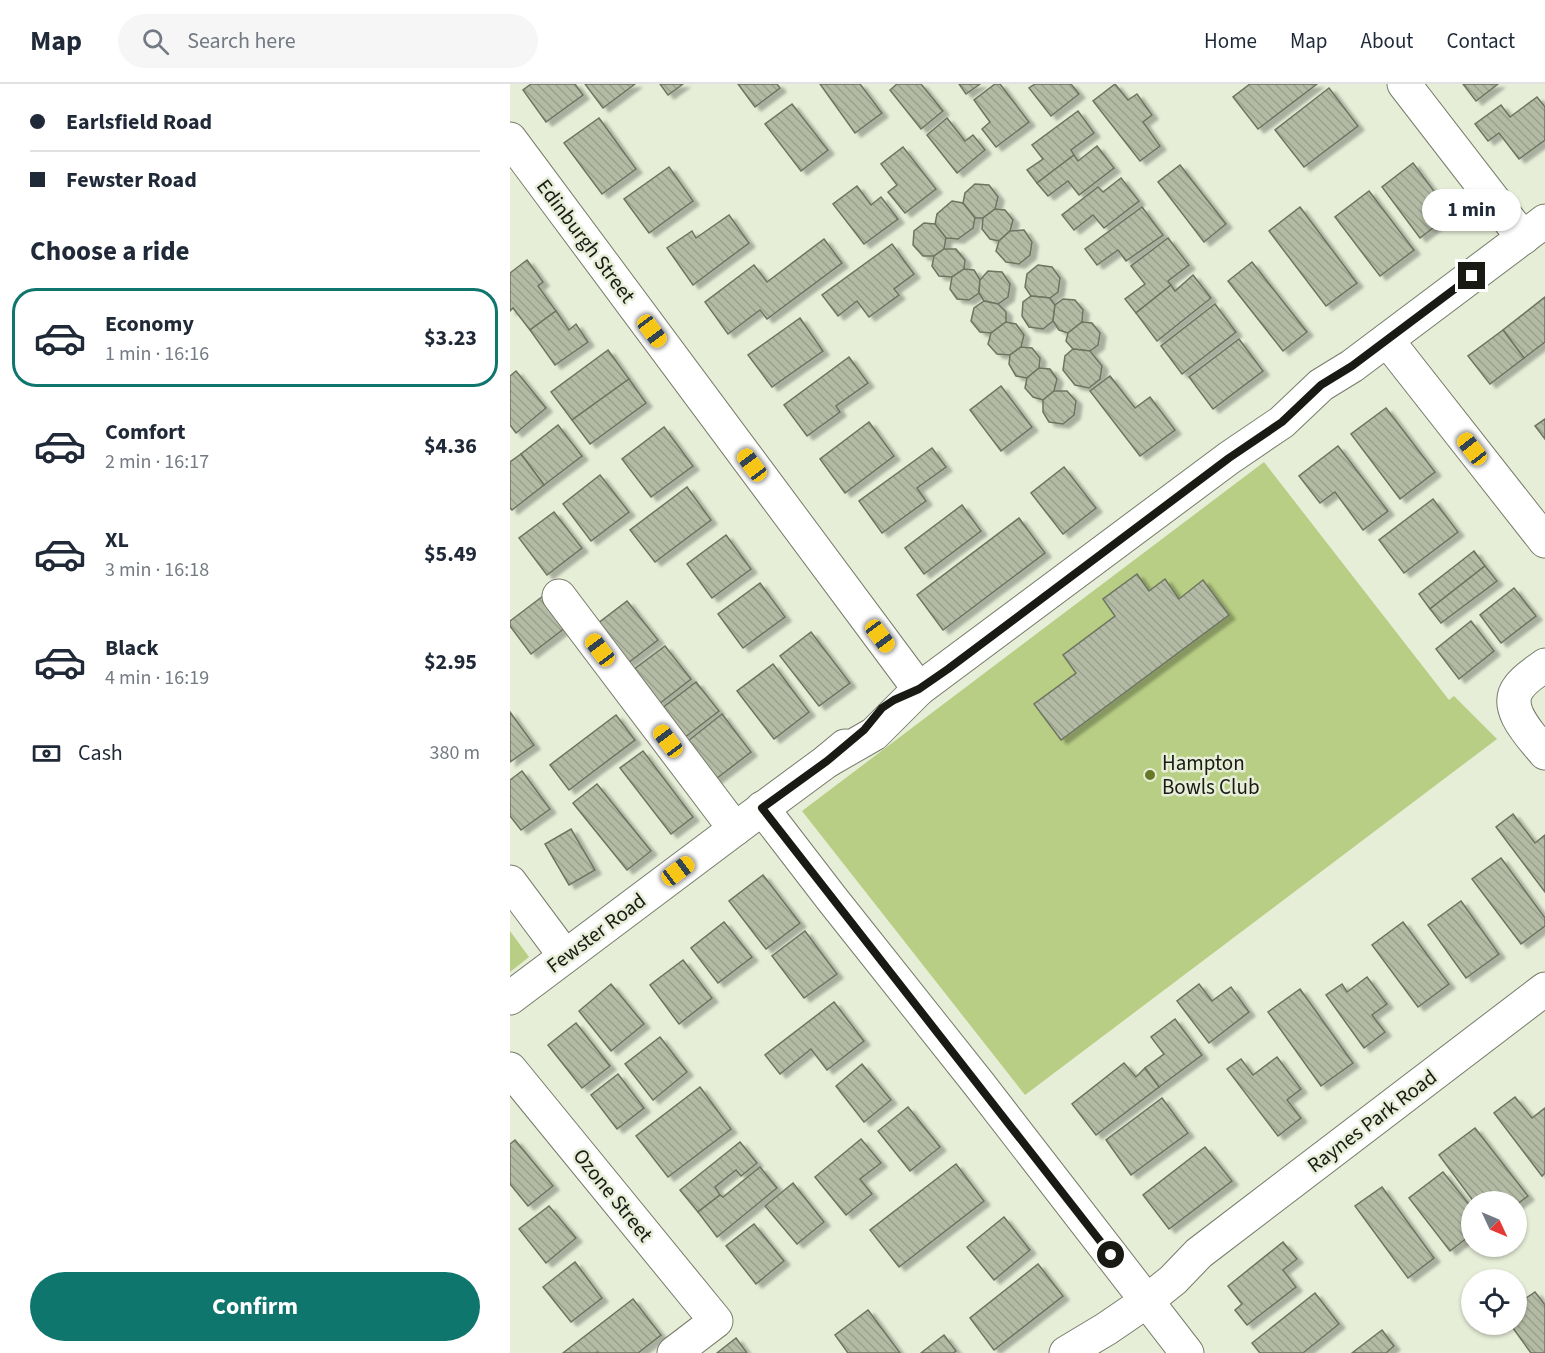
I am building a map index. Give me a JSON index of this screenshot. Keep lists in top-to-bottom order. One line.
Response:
{"streets":{"street":["Edinburgh Street","Fewster Road","Raynes Park Road","Ozone Street"]},"crossings":[["Edinburgh Street","Fewster Road"]],"places":["Hampton Bowls Club"],"north":"bottom right","page":{"header":"Map","search":"Search here","nav":["Home","Map","About","Contact"],"banner":["Earlsfield Road","Fewster Road"],"bubble":"1 min","heading":"Choose a ride","list":[{"name":"Economy","note":"1 min · 16:16","value":"$3.23"},{"name":"Comfort","note":"2 min · 16:17","value":"$4.36"},{"name":"XL","note":"3 min · 16:18","value":"$5.49"},{"name":"Black","note":"4 min · 16:19","value":"$2.95"}],"pay":["Cash","380 m"],"buttons":"Confirm"}}
